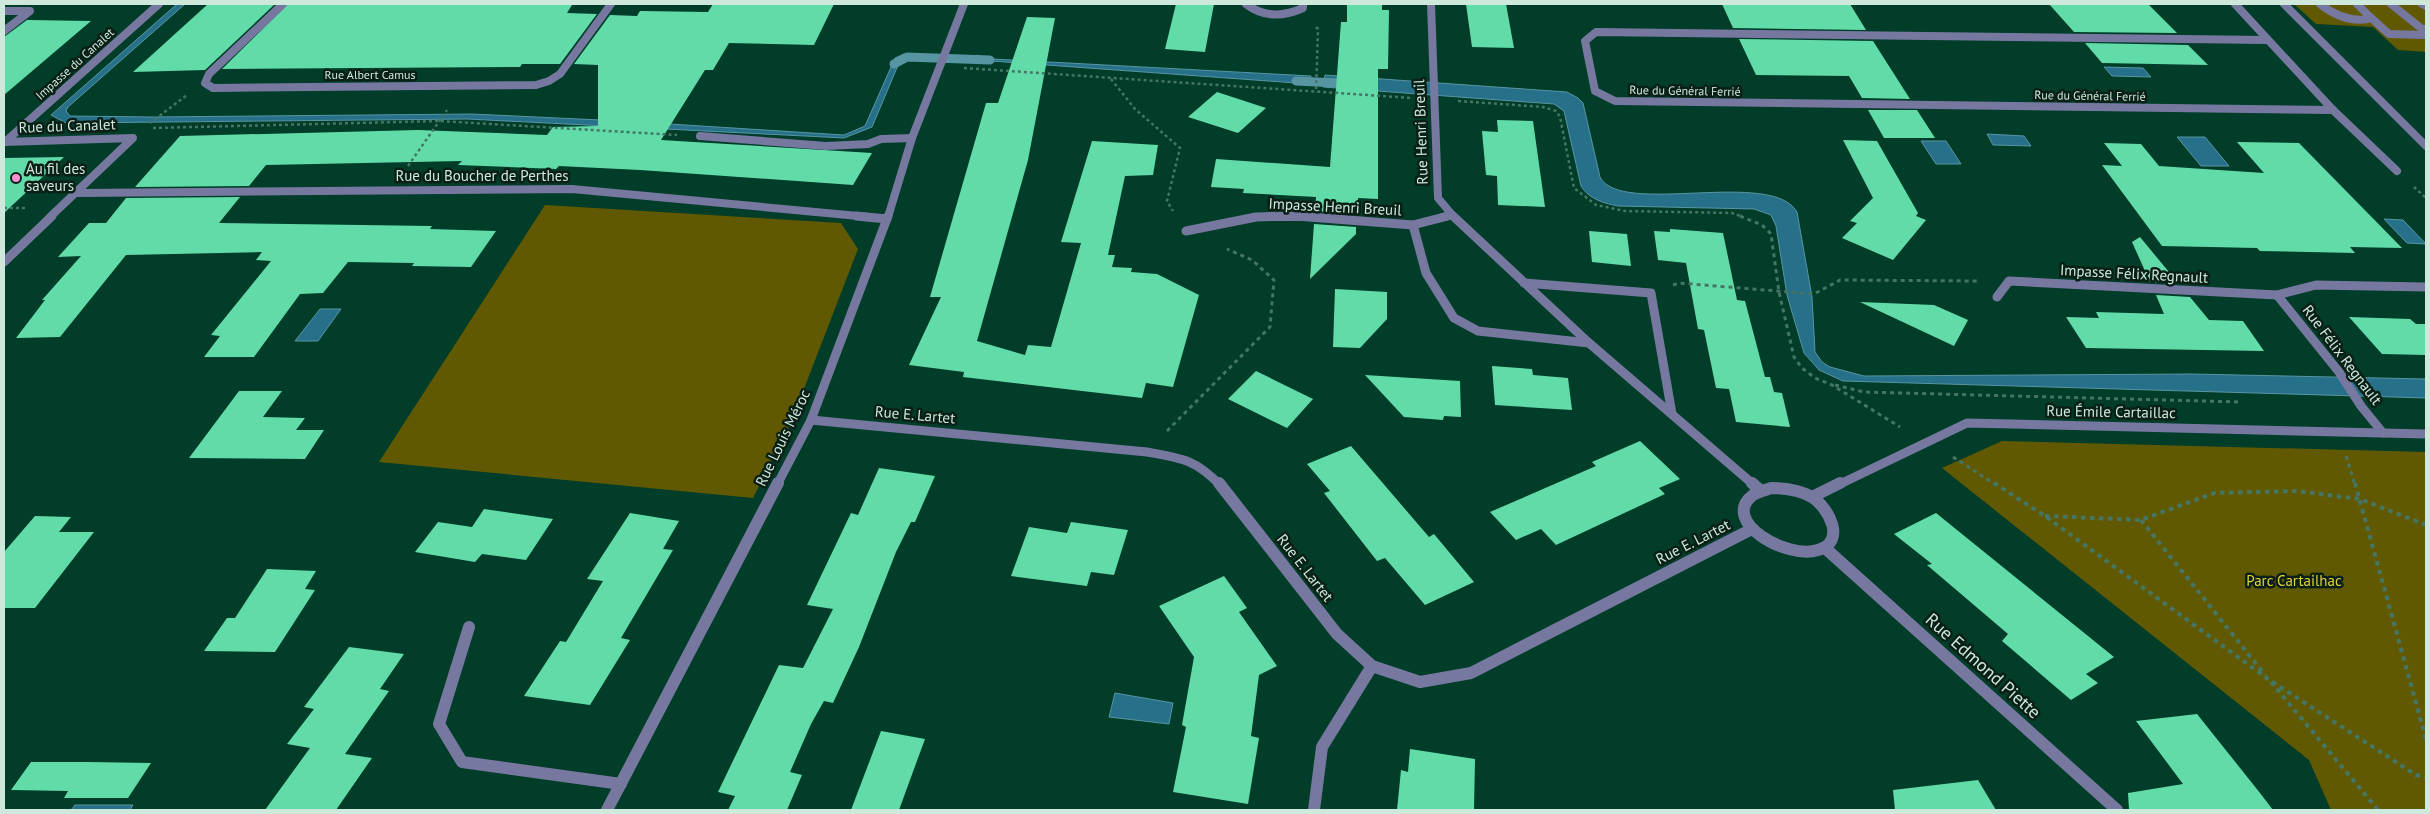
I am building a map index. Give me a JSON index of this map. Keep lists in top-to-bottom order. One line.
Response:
{"streets":{"street":["Impasse du Canalet","Rue Albert Camus","Rue du Général Ferrié","Rue du Canalet","Rue Henri Breuil","Rue du Boucher de Perthes","Impasse Henri Breuil","Impasse Félix Regnault","Rue Félix Regnault","Rue Émile Cartaillac","Rue E. Lartet","Rue Louis Méroc","Rue Edmond Piette"]},"crossings":[["Impasse du Canalet","Rue du Canalet"],["Rue du Canalet","Rue du Boucher de Perthes"],["Rue Henri Breuil","Impasse Henri Breuil"],["Rue Henri Breuil","Rue Émile Cartaillac"],["Rue Henri Breuil","Rue E. Lartet"],["Rue Henri Breuil","Rue Edmond Piette"],["Rue du Boucher de Perthes","Rue Louis Méroc"],["Impasse Félix Regnault","Rue Félix Regnault"],["Rue Félix Regnault","Rue Émile Cartaillac"],["Rue Émile Cartaillac","Rue E. Lartet"],["Rue Émile Cartaillac","Rue Edmond Piette"],["Rue E. Lartet","Rue Louis Méroc"],["Rue E. Lartet","Rue Edmond Piette"]],"parks":["Parc Cartailhac"],"places":["Au fil des saveurs"]}
